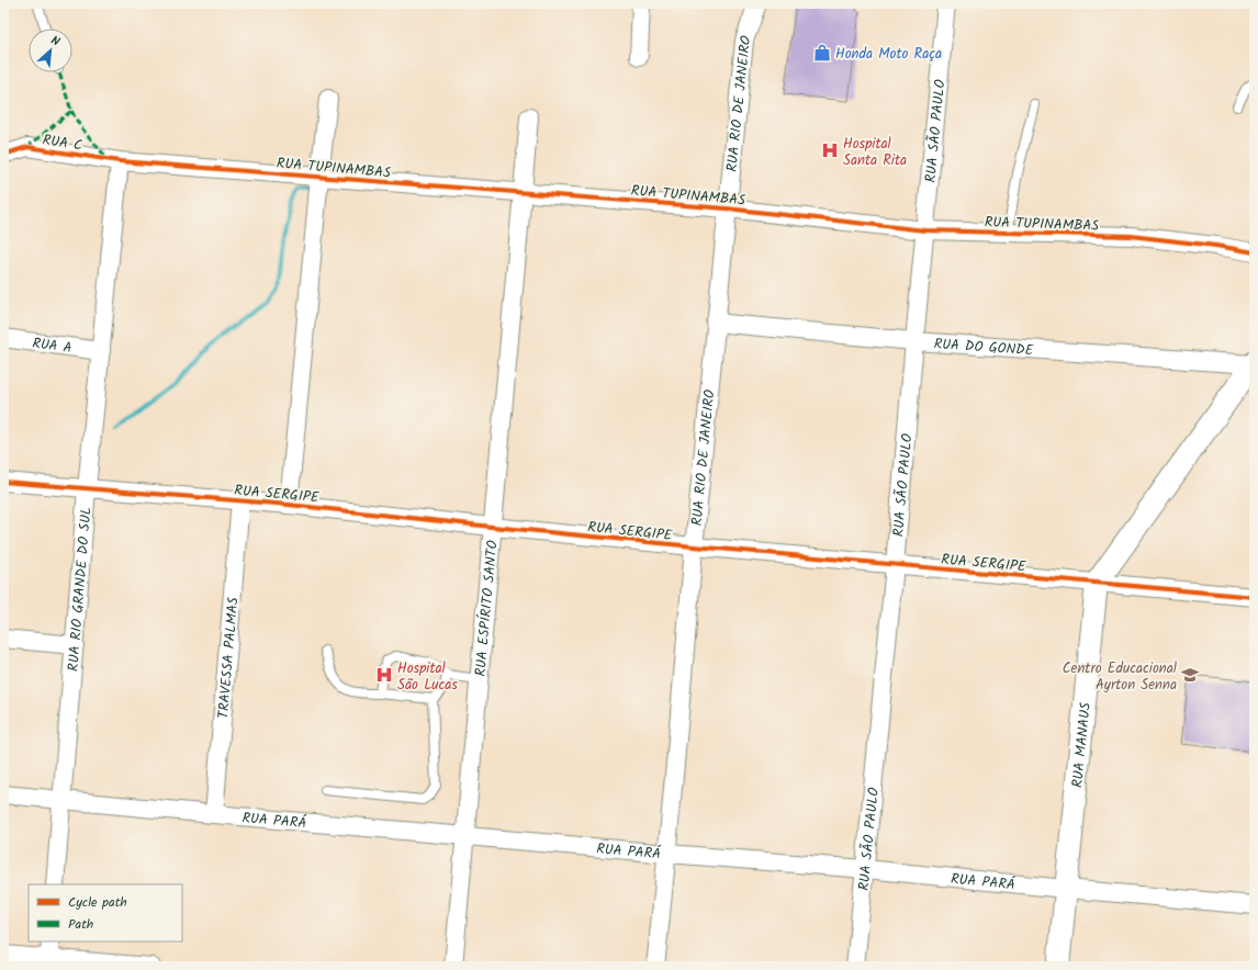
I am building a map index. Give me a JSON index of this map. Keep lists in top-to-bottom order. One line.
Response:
{"streets":{"street":["RUA RIO DE JANEIRO","RUA SÃO PAULO","RUA C","RUA TUPINAMBAS","RUA A","RUA DO GONDE","RUA SERGIPE","RUA RIO GRANDE DO SUL","RUA ESPÍRITO SANTO","TRAVESSA PALMAS","RUA MANAUS","RUA PARÁ"]},"crossings":[["RUA RIO DE JANEIRO","RUA TUPINAMBAS"],["RUA RIO DE JANEIRO","RUA DO GONDE"],["RUA RIO DE JANEIRO","RUA SERGIPE"],["RUA RIO DE JANEIRO","RUA PARÁ"],["RUA SÃO PAULO","RUA TUPINAMBAS"],["RUA SÃO PAULO","RUA DO GONDE"],["RUA SÃO PAULO","RUA SERGIPE"],["RUA SÃO PAULO","RUA PARÁ"],["RUA C","RUA TUPINAMBAS"],["RUA C","RUA RIO GRANDE DO SUL"],["RUA TUPINAMBAS","RUA RIO GRANDE DO SUL"],["RUA TUPINAMBAS","RUA ESPÍRITO SANTO"],["RUA A","RUA RIO GRANDE DO SUL"],["RUA DO GONDE","RUA MANAUS"],["RUA SERGIPE","RUA RIO GRANDE DO SUL"],["RUA SERGIPE","RUA ESPÍRITO SANTO"],["RUA SERGIPE","TRAVESSA PALMAS"],["RUA SERGIPE","RUA MANAUS"],["RUA RIO GRANDE DO SUL","RUA PARÁ"],["RUA ESPÍRITO SANTO","RUA PARÁ"],["TRAVESSA PALMAS","RUA PARÁ"],["RUA MANAUS","RUA PARÁ"]],"places":{"shop":["Honda Moto Raça"],"hospital":["Hospital Santa Rita","Hospital São Lucas"],"school or university":["Centro Educacional Ayrton Senna"]},"legend":["Cycle path","Path"],"north":"top right"}
